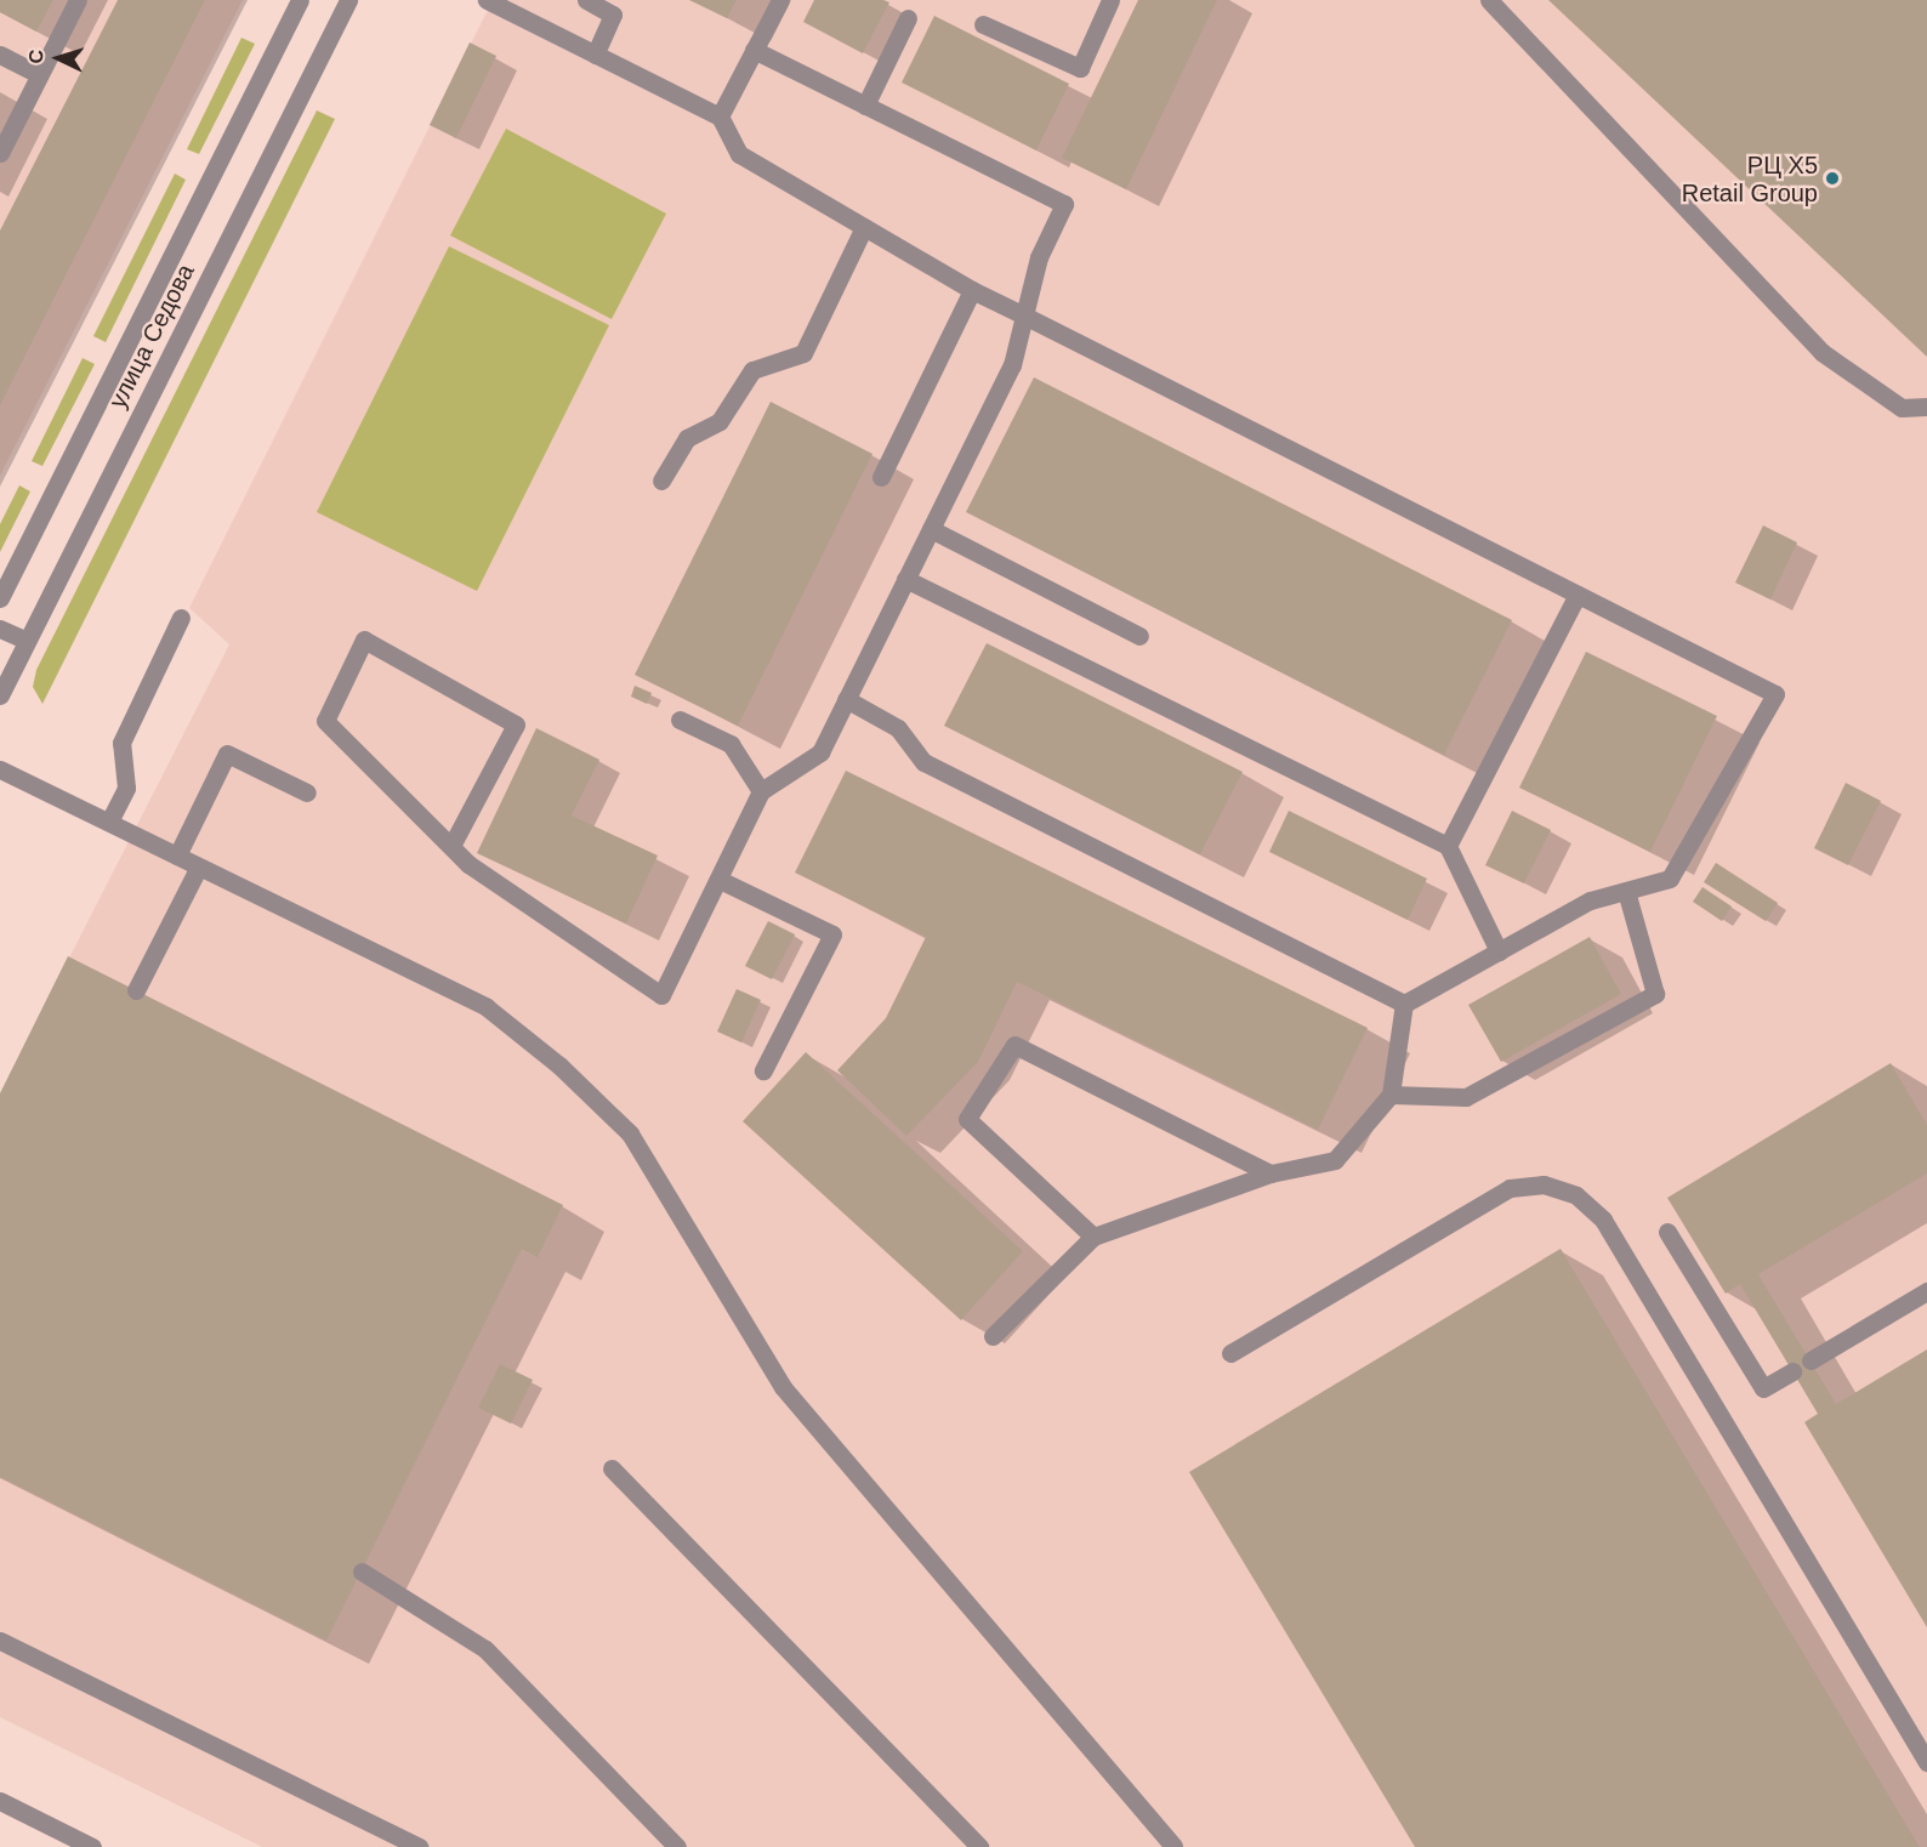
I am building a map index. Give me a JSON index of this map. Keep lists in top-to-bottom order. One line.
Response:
{"streets":{"street":["улица Седова"]},"places":["РЦ X5 Retail Group"],"north":"left"}
